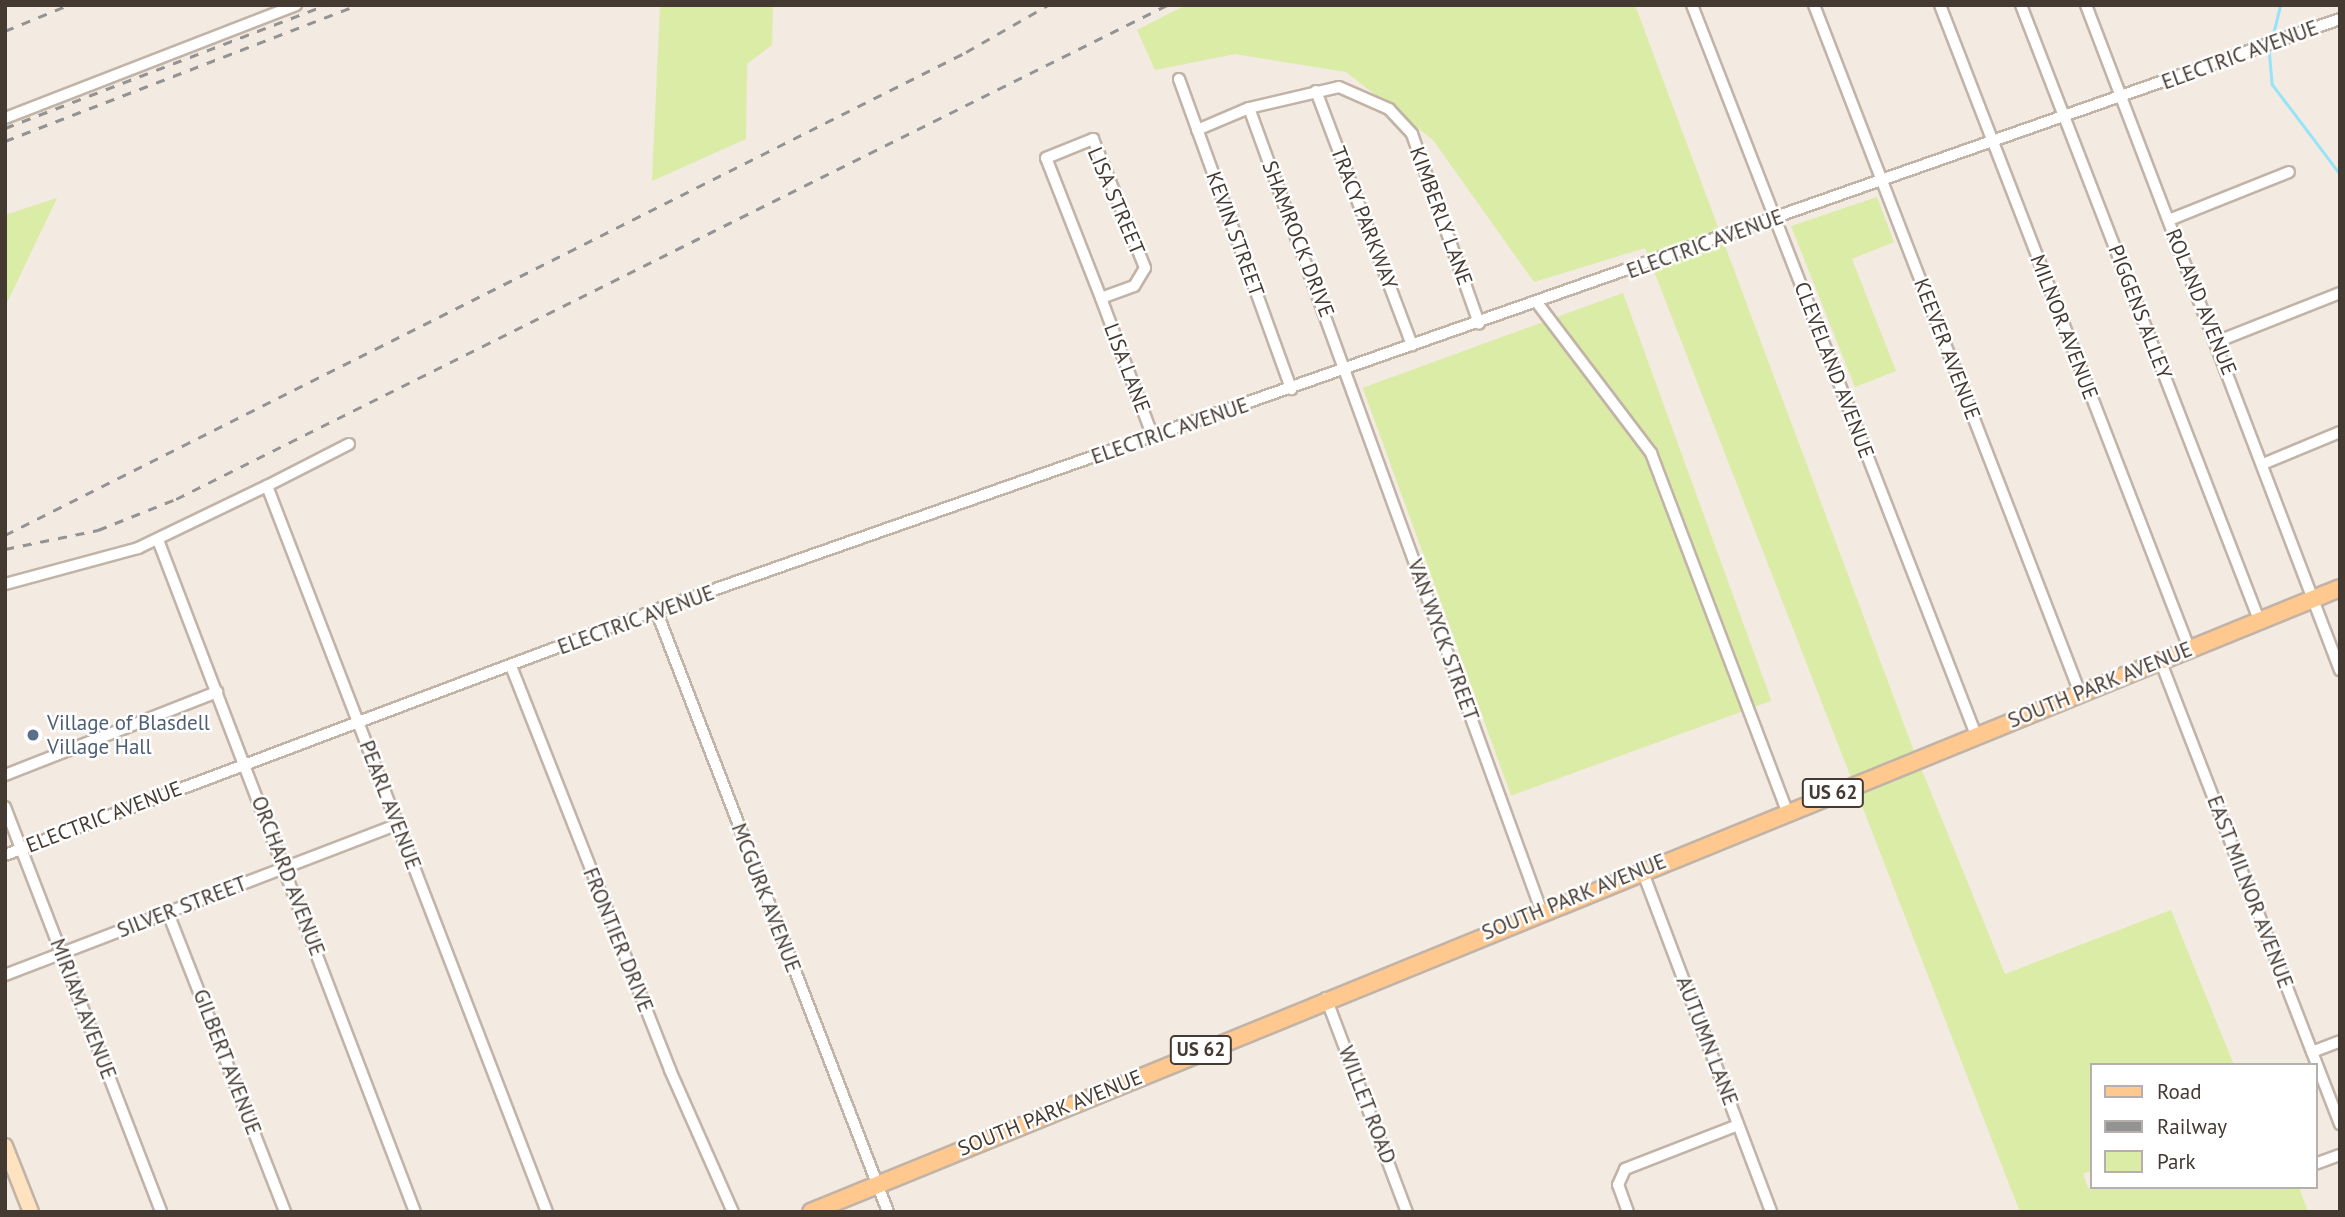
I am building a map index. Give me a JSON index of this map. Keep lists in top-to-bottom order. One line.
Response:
{"streets":{"main road":["SOUTH PARK AVENUE","US 62"],"street":["ELECTRIC AVENUE","LISA STREET","KIMBERLY LANE","TRACY PARKWAY","KEVIN STREET","SHAMROCK DRIVE","ROLAND AVENUE","PIGGENS ALLEY","MILNOR AVENUE","KEEVER AVENUE","LISA LANE","CLEVELAND AVENUE","VAN WYCK STREET","PEARL AVENUE","ORCHARD AVENUE","EAST MILNOR AVENUE","MCGURK AVENUE","SILVER STREET","FRONTIER DRIVE","MIRIAM AVENUE","AUTUMN LANE","GILBERT AVENUE","WILLET ROAD"]},"crossings":[["ELECTRIC AVENUE","KIMBERLY LANE"],["ELECTRIC AVENUE","TRACY PARKWAY"],["ELECTRIC AVENUE","KEVIN STREET"],["ELECTRIC AVENUE","SHAMROCK DRIVE"],["ELECTRIC AVENUE","ROLAND AVENUE"],["ELECTRIC AVENUE","PIGGENS ALLEY"],["ELECTRIC AVENUE","MILNOR AVENUE"],["ELECTRIC AVENUE","KEEVER AVENUE"],["ELECTRIC AVENUE","LISA LANE"],["ELECTRIC AVENUE","CLEVELAND AVENUE"],["ELECTRIC AVENUE","VAN WYCK STREET"],["ELECTRIC AVENUE","PEARL AVENUE"],["ELECTRIC AVENUE","ORCHARD AVENUE"],["ELECTRIC AVENUE","MCGURK AVENUE"],["ELECTRIC AVENUE","FRONTIER DRIVE"],["ELECTRIC AVENUE","MIRIAM AVENUE"],["LISA STREET","LISA LANE"],["KIMBERLY LANE","TRACY PARKWAY"],["KIMBERLY LANE","KEVIN STREET"],["KIMBERLY LANE","SHAMROCK DRIVE"],["SHAMROCK DRIVE","VAN WYCK STREET"],["ROLAND AVENUE","SOUTH PARK AVENUE"],["PIGGENS ALLEY","SOUTH PARK AVENUE"],["MILNOR AVENUE","SOUTH PARK AVENUE"],["KEEVER AVENUE","SOUTH PARK AVENUE"],["CLEVELAND AVENUE","SOUTH PARK AVENUE"],["VAN WYCK STREET","SOUTH PARK AVENUE"],["SOUTH PARK AVENUE","EAST MILNOR AVENUE"],["SOUTH PARK AVENUE","MCGURK AVENUE"],["SOUTH PARK AVENUE","AUTUMN LANE"],["SOUTH PARK AVENUE","WILLET ROAD"],["PEARL AVENUE","SILVER STREET"],["ORCHARD AVENUE","SILVER STREET"],["SILVER STREET","MIRIAM AVENUE"],["SILVER STREET","GILBERT AVENUE"]],"places":["Village of Blasdell Village Hall"],"legend":["Road","Railway","Park"]}
